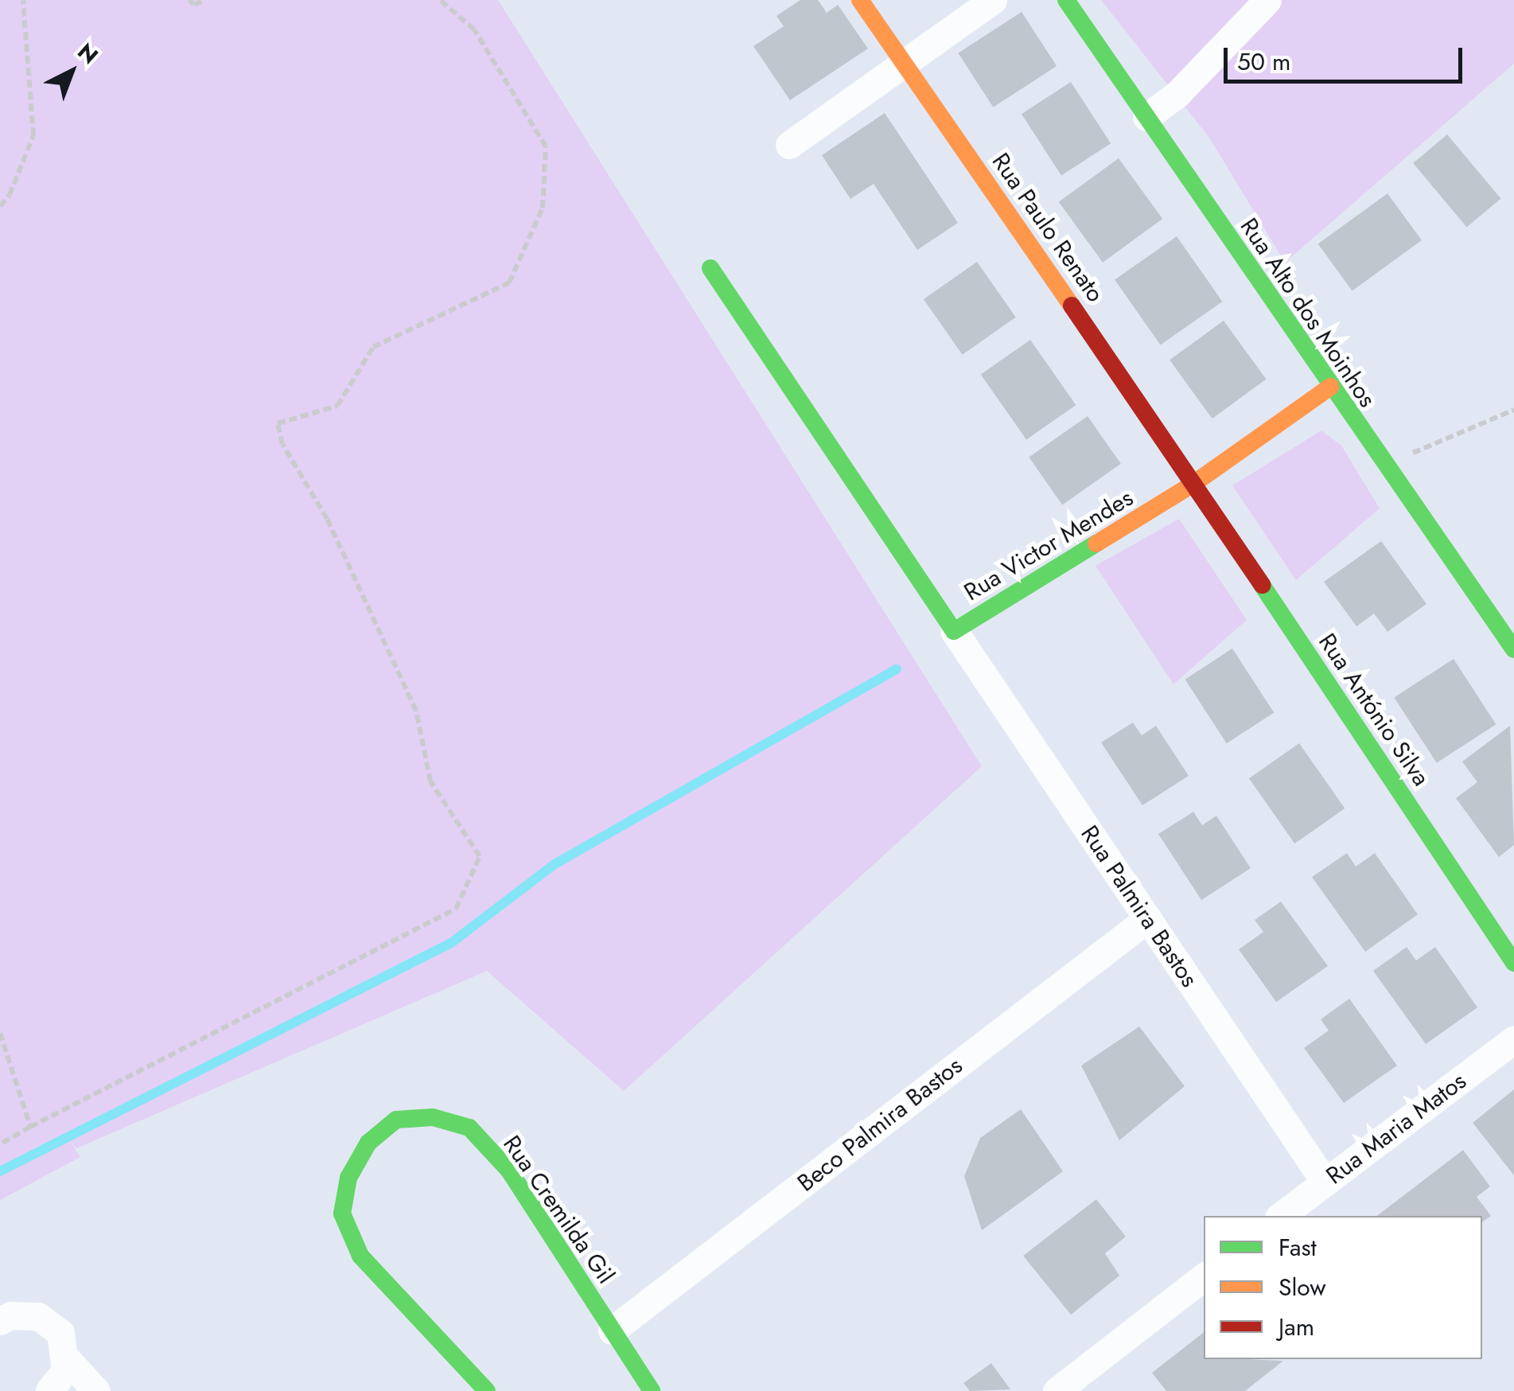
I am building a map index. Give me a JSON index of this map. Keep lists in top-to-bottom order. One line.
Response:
{"streets":{"street":["Rua Paulo Renato","Rua Alto dos Moinhos","Rua Victor Mendes","Rua António Silva","Rua Palmira Bastos","Beco Palmira Bastos","Rua Maria Matos","Rua Cremilda Gil"]},"crossings":[["Rua Paulo Renato","Rua Victor Mendes"],["Rua Paulo Renato","Rua António Silva"],["Rua Alto dos Moinhos","Rua Victor Mendes"],["Rua Victor Mendes","Rua António Silva"],["Rua Victor Mendes","Rua Palmira Bastos"],["Rua Palmira Bastos","Beco Palmira Bastos"],["Rua Palmira Bastos","Rua Maria Matos"],["Beco Palmira Bastos","Rua Cremilda Gil"]],"legend":["Fast","Slow","Jam"],"scale_bar":"50 m","north":"top right"}
